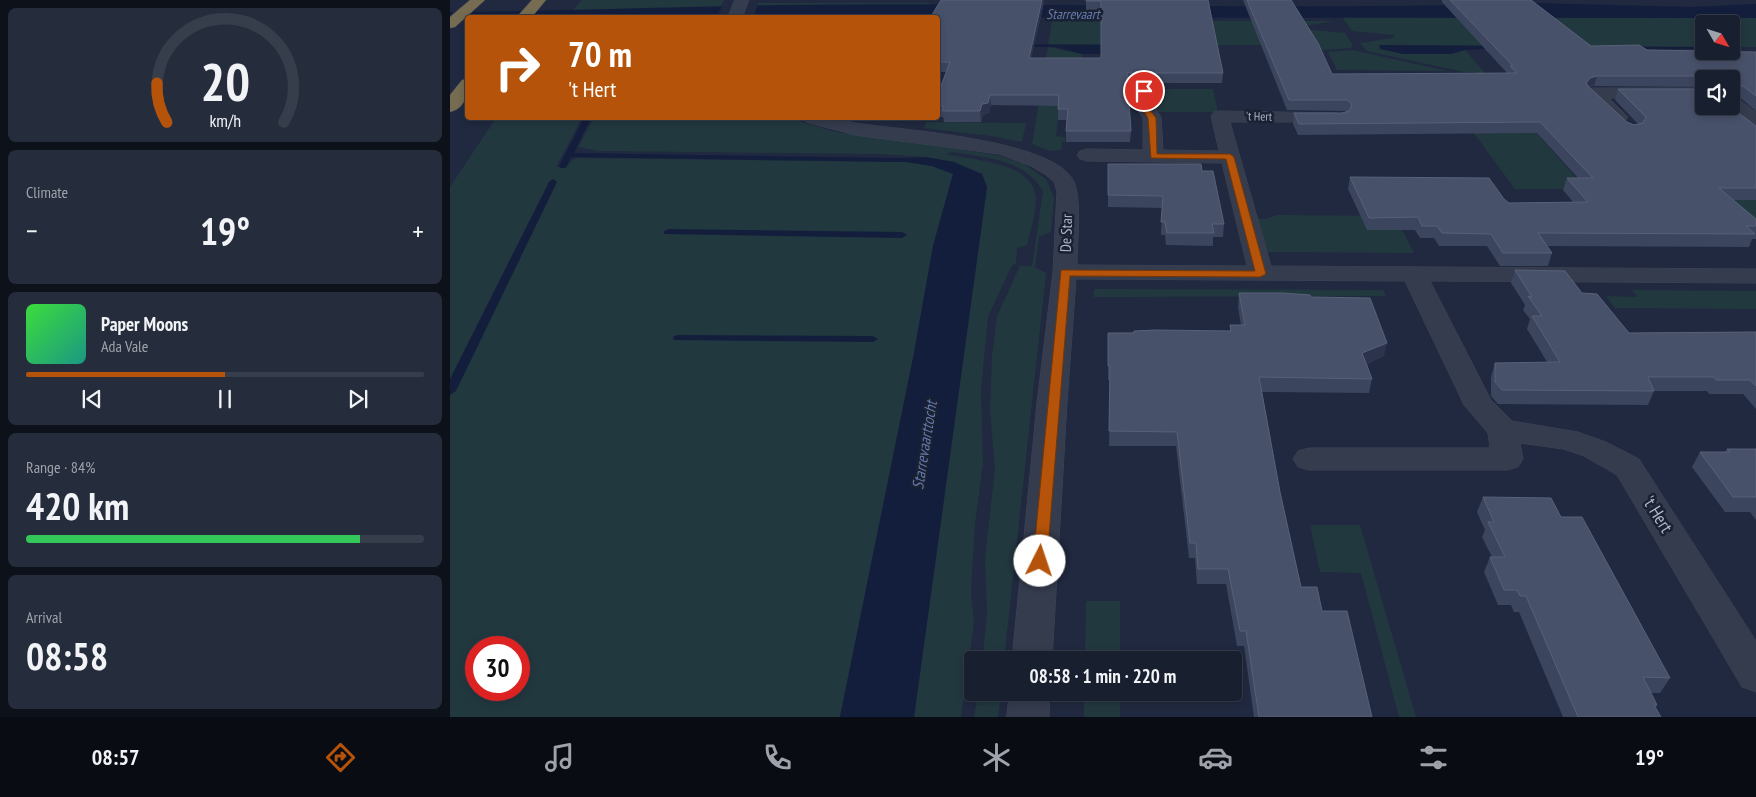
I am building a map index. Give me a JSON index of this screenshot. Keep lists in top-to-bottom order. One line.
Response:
{"streets":{"street":["'t Hert","De Star"]},"water":["Starrevaart","Starrevaarttocht"],"north":"bottom right","page":{"turn":["70 m","'t Hert"],"tile":["Climate",["Range · 84%","420 km"],["Arrival","08:58"]],"heat":["−","19°","+"],"song":["Paper Moons","Ada Vale"],"limit":"30","trip":"08:58 · 1 min · 220 m","tabs":["08:57","19°"],"gauge":["20","km/h"]}}
